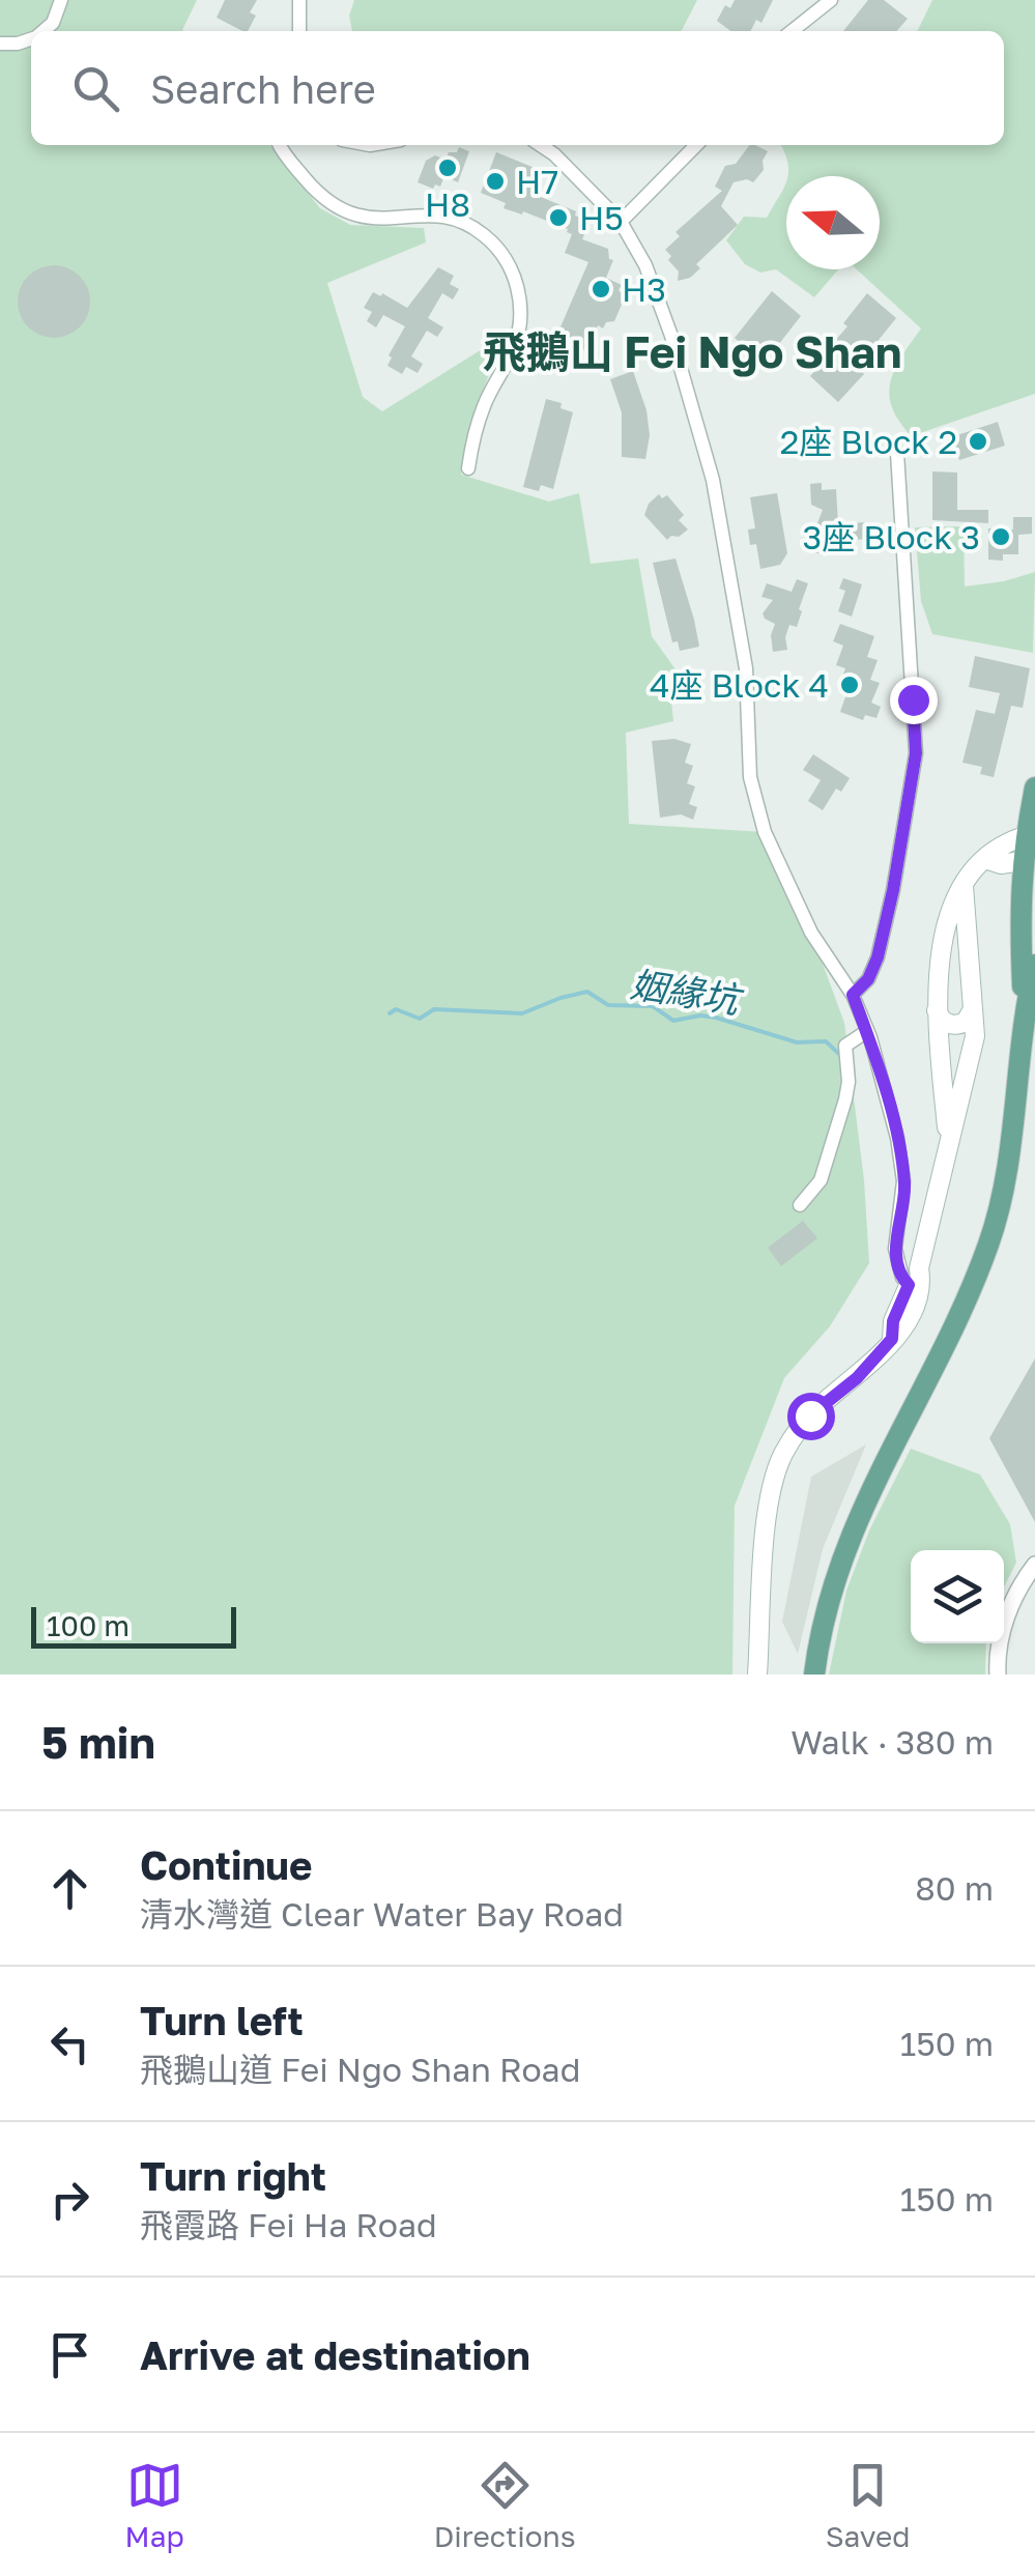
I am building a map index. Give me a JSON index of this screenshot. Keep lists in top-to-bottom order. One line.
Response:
{"districts":["飛鵝山 Fei Ngo Shan"],"water":["姻緣坑"],"places":["H8","H7","H5","H3","2座 Block 2","3座 Block 3","4座 Block 4"],"scale_bar":"100 m","north":"left","page":{"search":"Search here","scale":"100 m","heading":["5 min","Walk · 380 m"],"list":[["Continue","清水灣道 Clear Water Bay Road","80 m"],["Turn left","飛鵝山道 Fei Ngo Shan Road","150 m"],["Turn right","飛霞路 Fei Ha Road","150 m"],"Arrive at destination"],"nav":["Map","Directions","Saved"]}}
